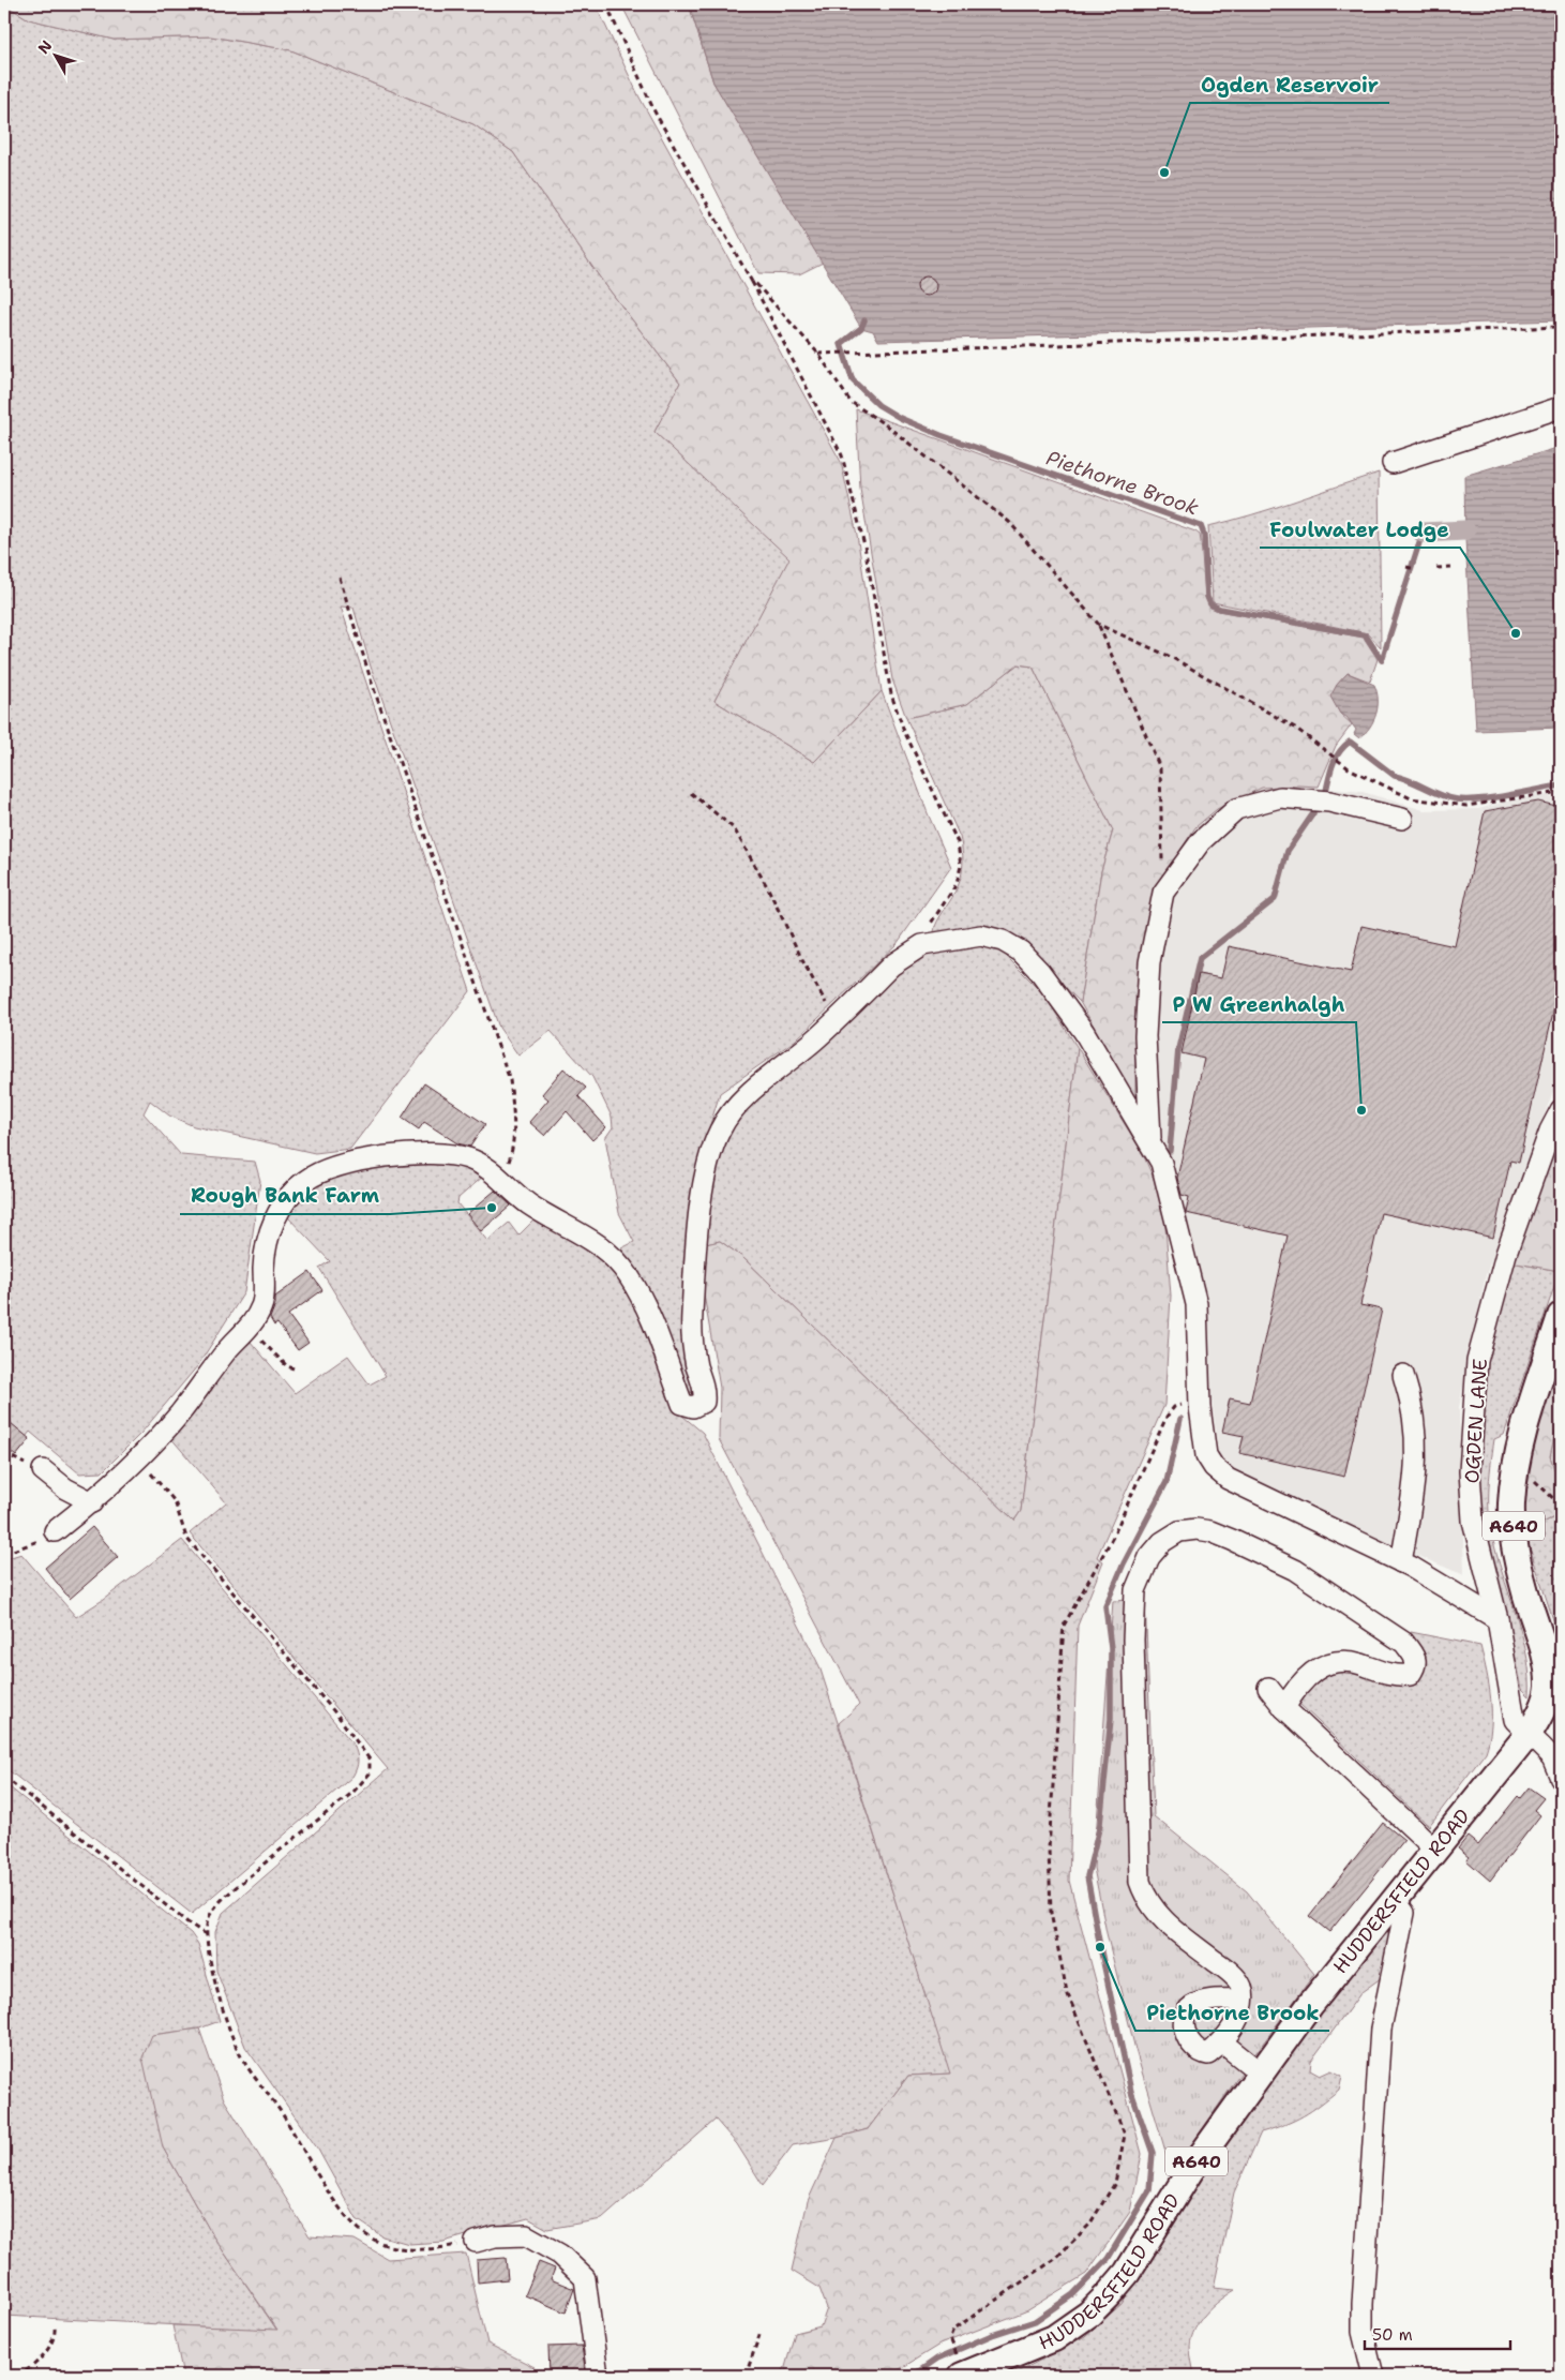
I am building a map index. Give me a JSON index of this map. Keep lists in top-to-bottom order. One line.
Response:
{"streets":{"main road":["A640","HUDDERSFIELD ROAD"],"street":["OGDEN LANE"]},"crossings":[["OGDEN LANE","HUDDERSFIELD ROAD"]],"water":["Piethorne Brook"],"places":["Ogden Reservoir","Foulwater Lodge","P W Greenhalgh","Rough Bank Farm","Piethorne Brook"],"scale_bar":"50 m","north":"top left"}
